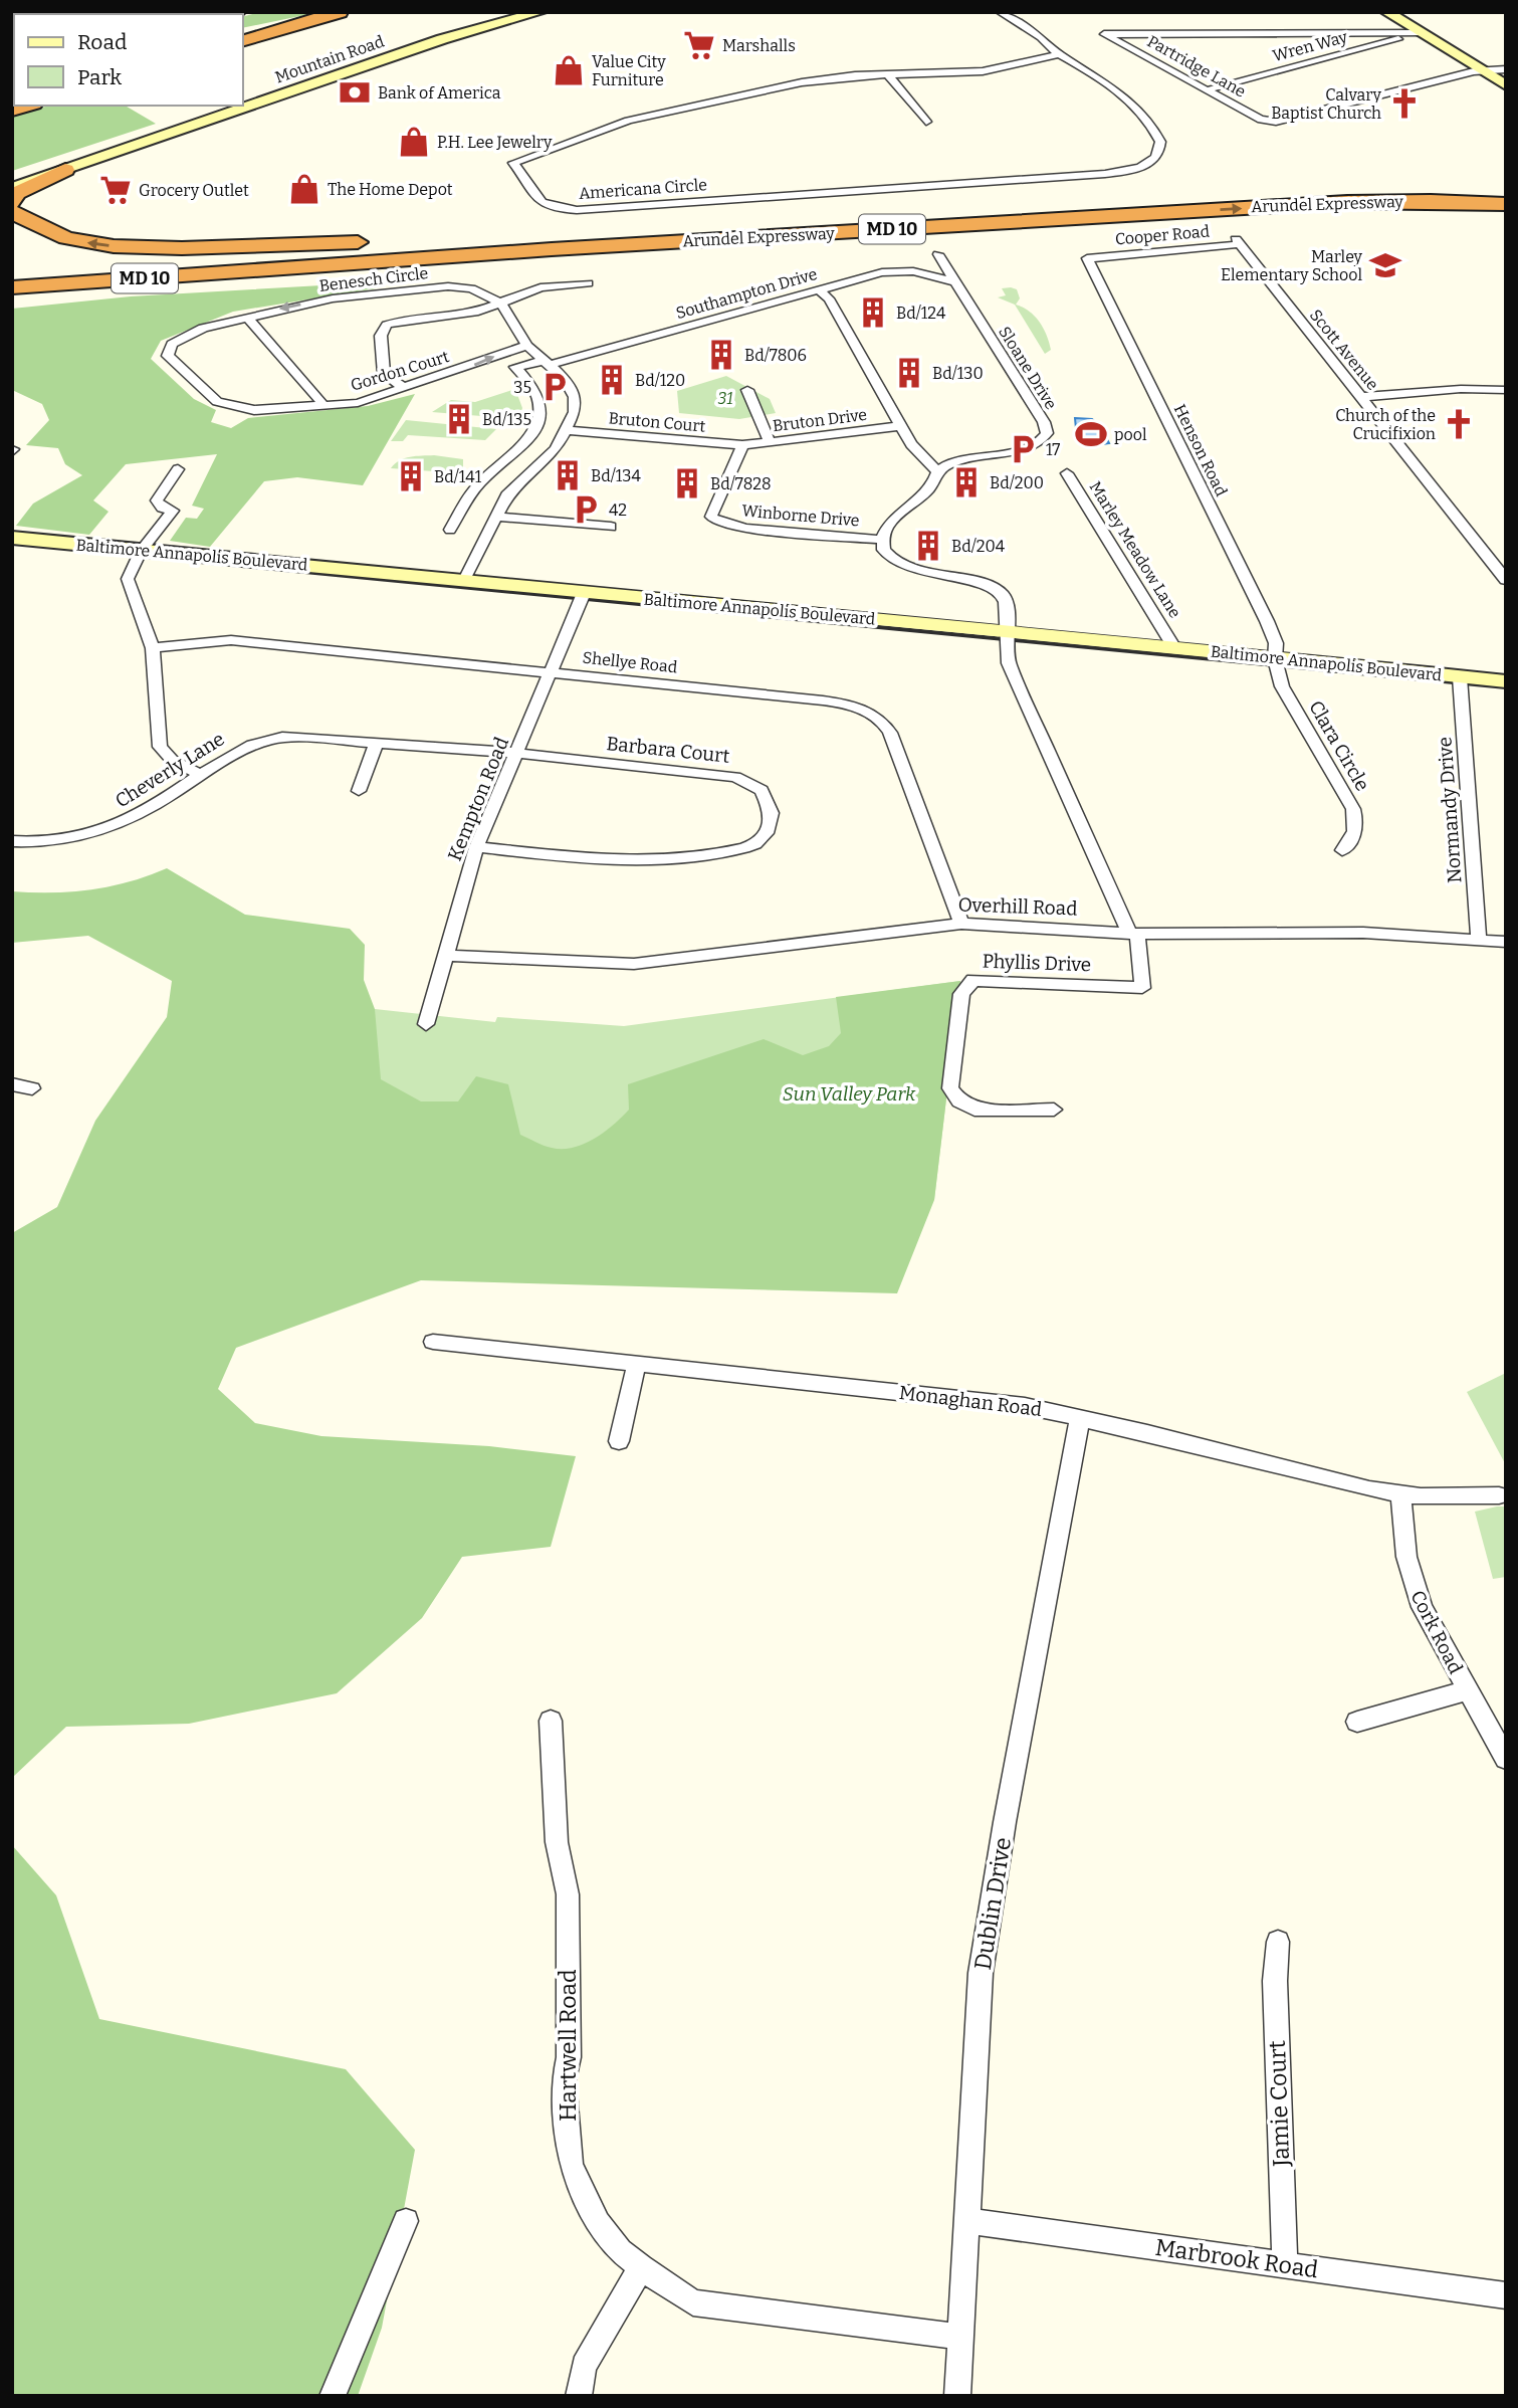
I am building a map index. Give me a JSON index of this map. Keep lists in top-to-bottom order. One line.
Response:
{"streets":{"highway":["Arundel Expressway","MD 10"],"main road":["Mountain Road","Baltimore Annapolis Boulevard"],"street":["Wren Way","Partridge Lane","Americana Circle","Cooper Road","Benesch Circle","Southampton Drive","Scott Avenue","Sloane Drive","Gordon Court","Bruton Drive","Bruton Court","Henson Road","Winborne Drive","Marley Meadow Lane","Shellye Road","Clara Circle","Barbara Court","Cheverly Lane","Kempton Road","Normandy Drive","Overhill Road","Phyllis Drive","Monaghan Road","Cork Road","Dublin Drive","Hartwell Road","Jamie Court","Marbrook Road"]},"crossings":[["Wren Way","Partridge Lane"],["Cooper Road","Scott Avenue"],["Cooper Road","Henson Road"],["Benesch Circle","Gordon Court"],["Southampton Drive","Sloane Drive"],["Bruton Drive","Bruton Court"],["Bruton Drive","Winborne Drive"],["Bruton Court","Winborne Drive"],["Henson Road","Baltimore Annapolis Boulevard"],["Henson Road","Clara Circle"],["Winborne Drive","Phyllis Drive"],["Marley Meadow Lane","Baltimore Annapolis Boulevard"],["Baltimore Annapolis Boulevard","Clara Circle"],["Baltimore Annapolis Boulevard","Kempton Road"],["Baltimore Annapolis Boulevard","Normandy Drive"],["Baltimore Annapolis Boulevard","Phyllis Drive"],["Shellye Road","Kempton Road"],["Shellye Road","Overhill Road"],["Barbara Court","Cheverly Lane"],["Barbara Court","Kempton Road"],["Cheverly Lane","Kempton Road"],["Kempton Road","Overhill Road"],["Normandy Drive","Overhill Road"],["Overhill Road","Phyllis Drive"],["Monaghan Road","Cork Road"],["Monaghan Road","Dublin Drive"],["Dublin Drive","Hartwell Road"],["Dublin Drive","Marbrook Road"],["Jamie Court","Marbrook Road"]],"one_way":["Benesch Circle","Gordon Court"],"parks":["31","Sun Valley Park"],"places":{"supermarket":["Marshalls","Grocery Outlet"],"shop":["Value City Furniture","P.H. Lee Jewelry","The Home Depot"],"bank":["Bank of America"],"church":["Calvary Baptist Church","Church of the Crucifixion"],"school or university":["Marley Elementary School"],"building":["Bd/124","Bd/7806","Bd/130","Bd/120","Bd/135","Bd/134","Bd/141","Bd/200","Bd/7828","Bd/204"],"parking":["35","17","42"],"sports":["pool"]},"legend":["Road","Park"]}
